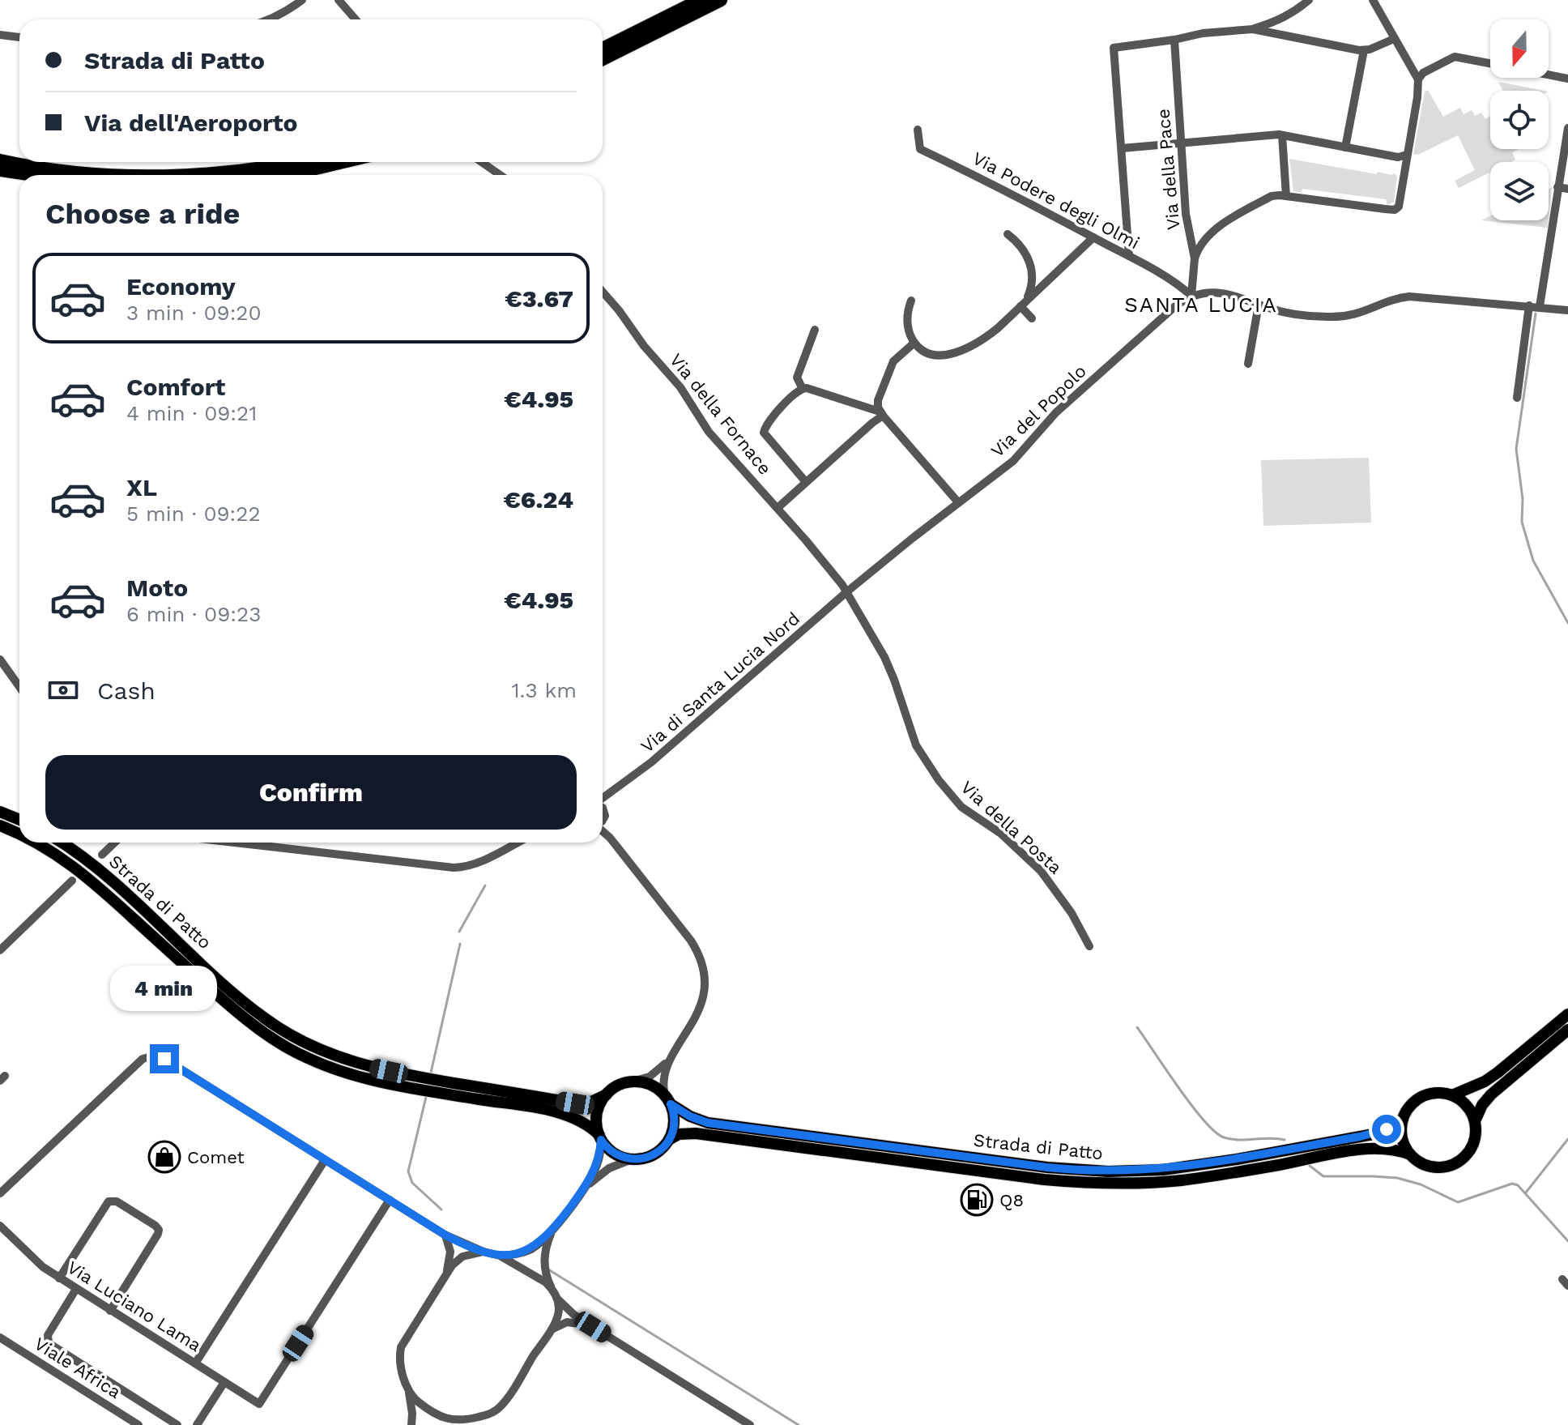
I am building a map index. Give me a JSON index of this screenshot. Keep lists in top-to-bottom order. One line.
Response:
{"streets":{"main road":["Strada di Patto"],"street":["Via della Pace","Via Podere degli Olmi","Via del Popolo","Via della Fornace","Via di Santa Lucia Nord","Via della Posta","Via Luciano Lama","Viale Africa"]},"crossings":[["Via della Pace","Via Podere degli Olmi"],["Via della Pace","Via del Popolo"],["Via Podere degli Olmi","Via del Popolo"],["Via del Popolo","Via della Fornace"],["Via del Popolo","Via di Santa Lucia Nord"],["Via del Popolo","Via della Posta"],["Via della Fornace","Via di Santa Lucia Nord"],["Via della Fornace","Via della Posta"],["Via di Santa Lucia Nord","Via della Posta"]],"districts":["SANTA LUCIA"],"places":{"shop":["Comet"],"fuel station":["Q8"]},"north":"bottom","page":{"banner":["Strada di Patto","Via dell'Aeroporto"],"heading":"Choose a ride","list":[{"name":"Economy","note":"3 min · 09:20","value":"€3.67"},{"name":"Comfort","note":"4 min · 09:21","value":"€4.95"},{"name":"XL","note":"5 min · 09:22","value":"€6.24"},{"name":"Moto","note":"6 min · 09:23","value":"€4.95"}],"pay":["Cash","1.3 km"],"buttons":"Confirm","bubble":"4 min"}}
